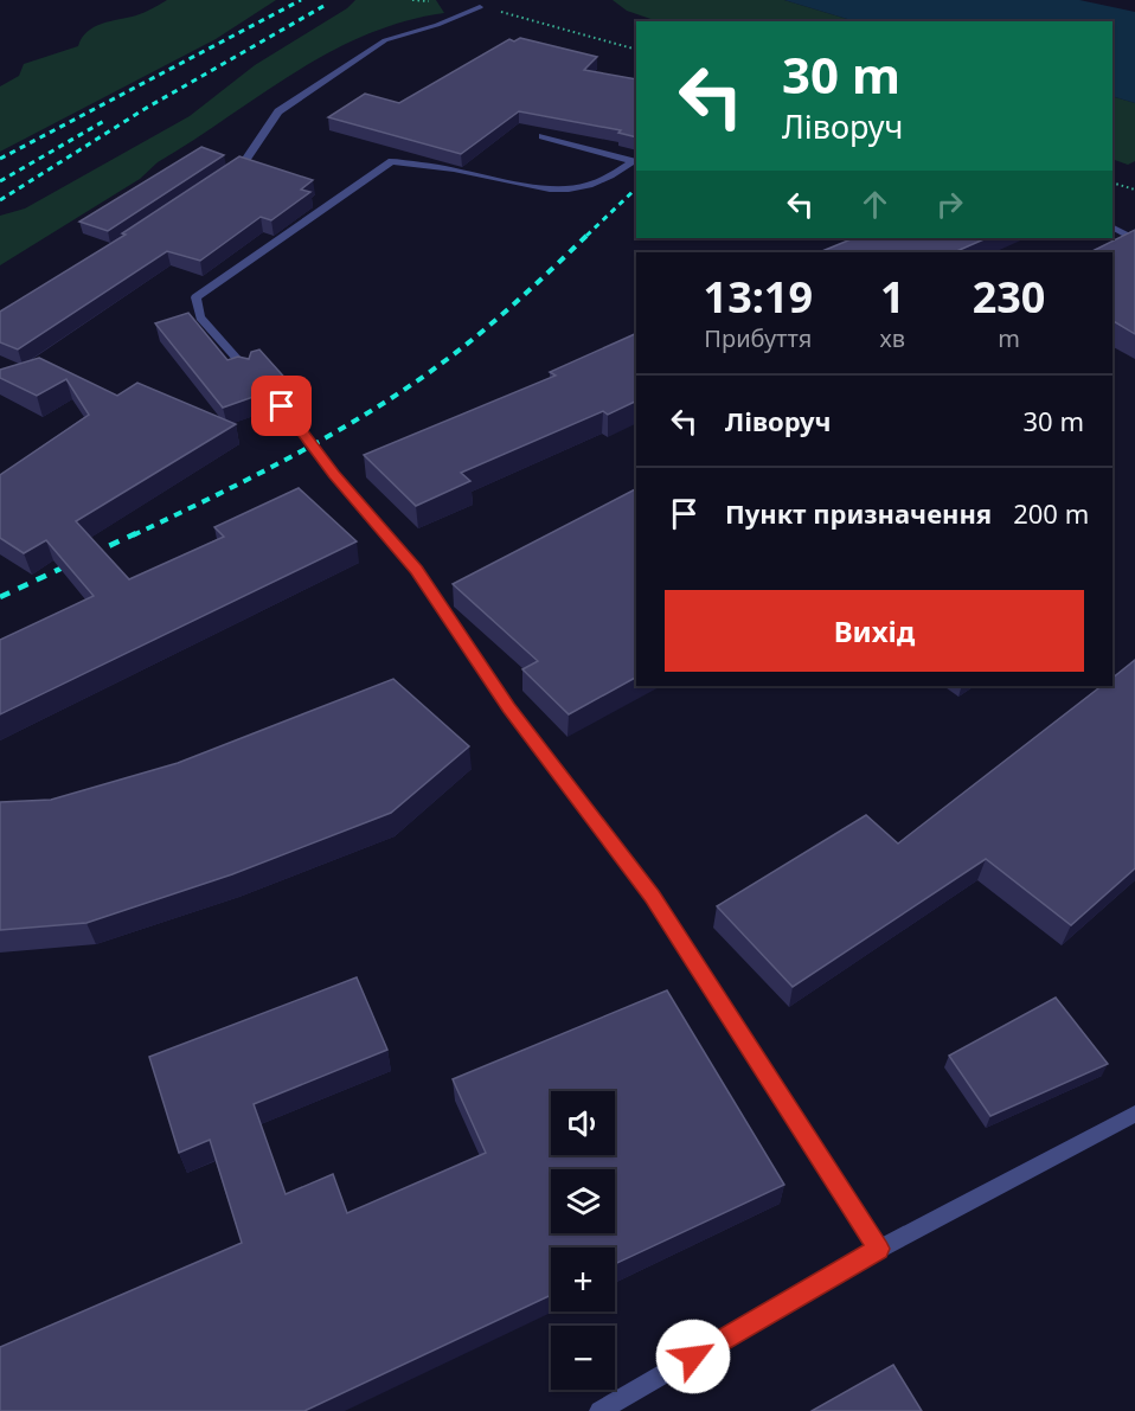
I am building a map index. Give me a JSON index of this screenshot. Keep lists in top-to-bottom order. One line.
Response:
{"page":{"turn":["30 m","Ліворуч"],"eta":["13:19","Прибуття","1","хв","230","m"],"list":[{"name":"Ліворуч","value":"30 m"},{"name":"Пункт призначення","value":"200 m"}],"buttons":"Вихід","map_buttons":["+","−"]}}
